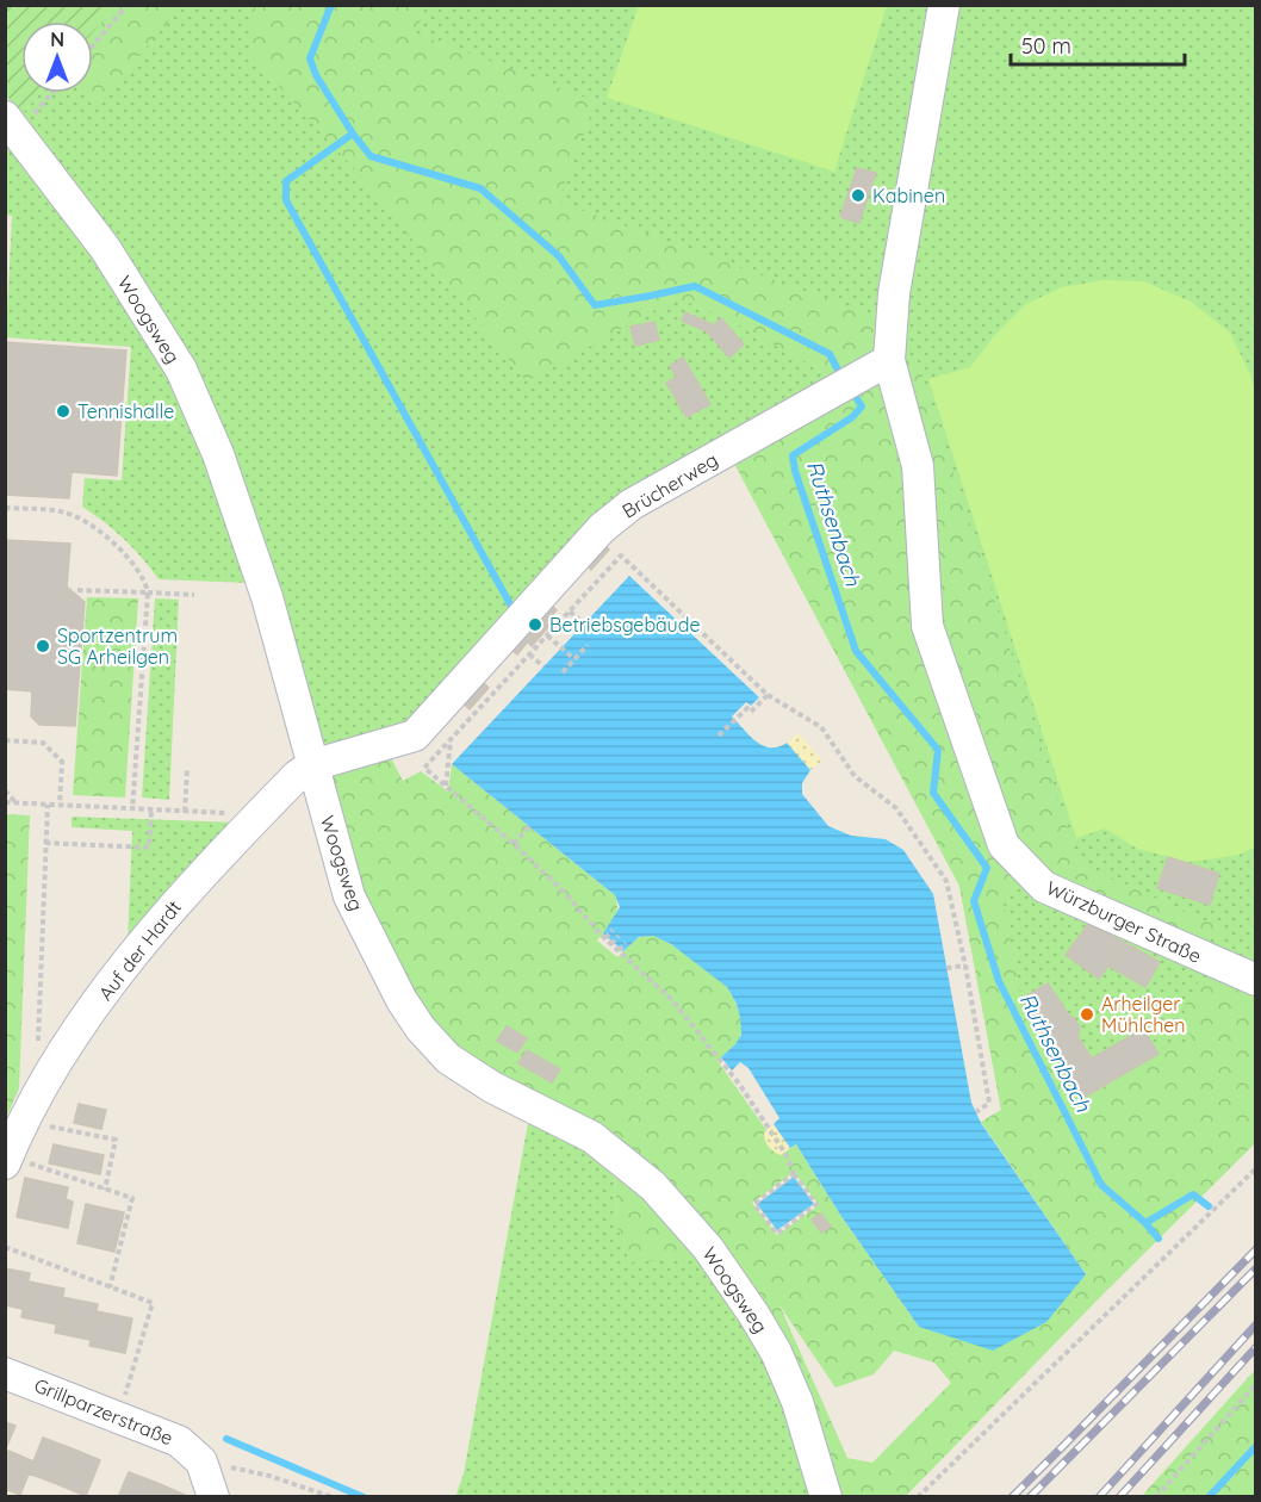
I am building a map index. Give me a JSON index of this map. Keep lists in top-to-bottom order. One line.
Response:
{"streets":{"street":["Woogsweg","Brücherweg","Würzburger Straße","Auf der Hardt","Grillparzerstraße"]},"crossings":[["Woogsweg","Brücherweg"],["Woogsweg","Auf der Hardt"],["Brücherweg","Würzburger Straße"],["Brücherweg","Auf der Hardt"]],"water":["Ruthsenbach"],"places":["Kabinen","Tennishalle","Betriebsgebäude","Sportzentrum SG Arheilgen","Arheilger Mühlchen"],"scale_bar":"50 m","north":"top"}
